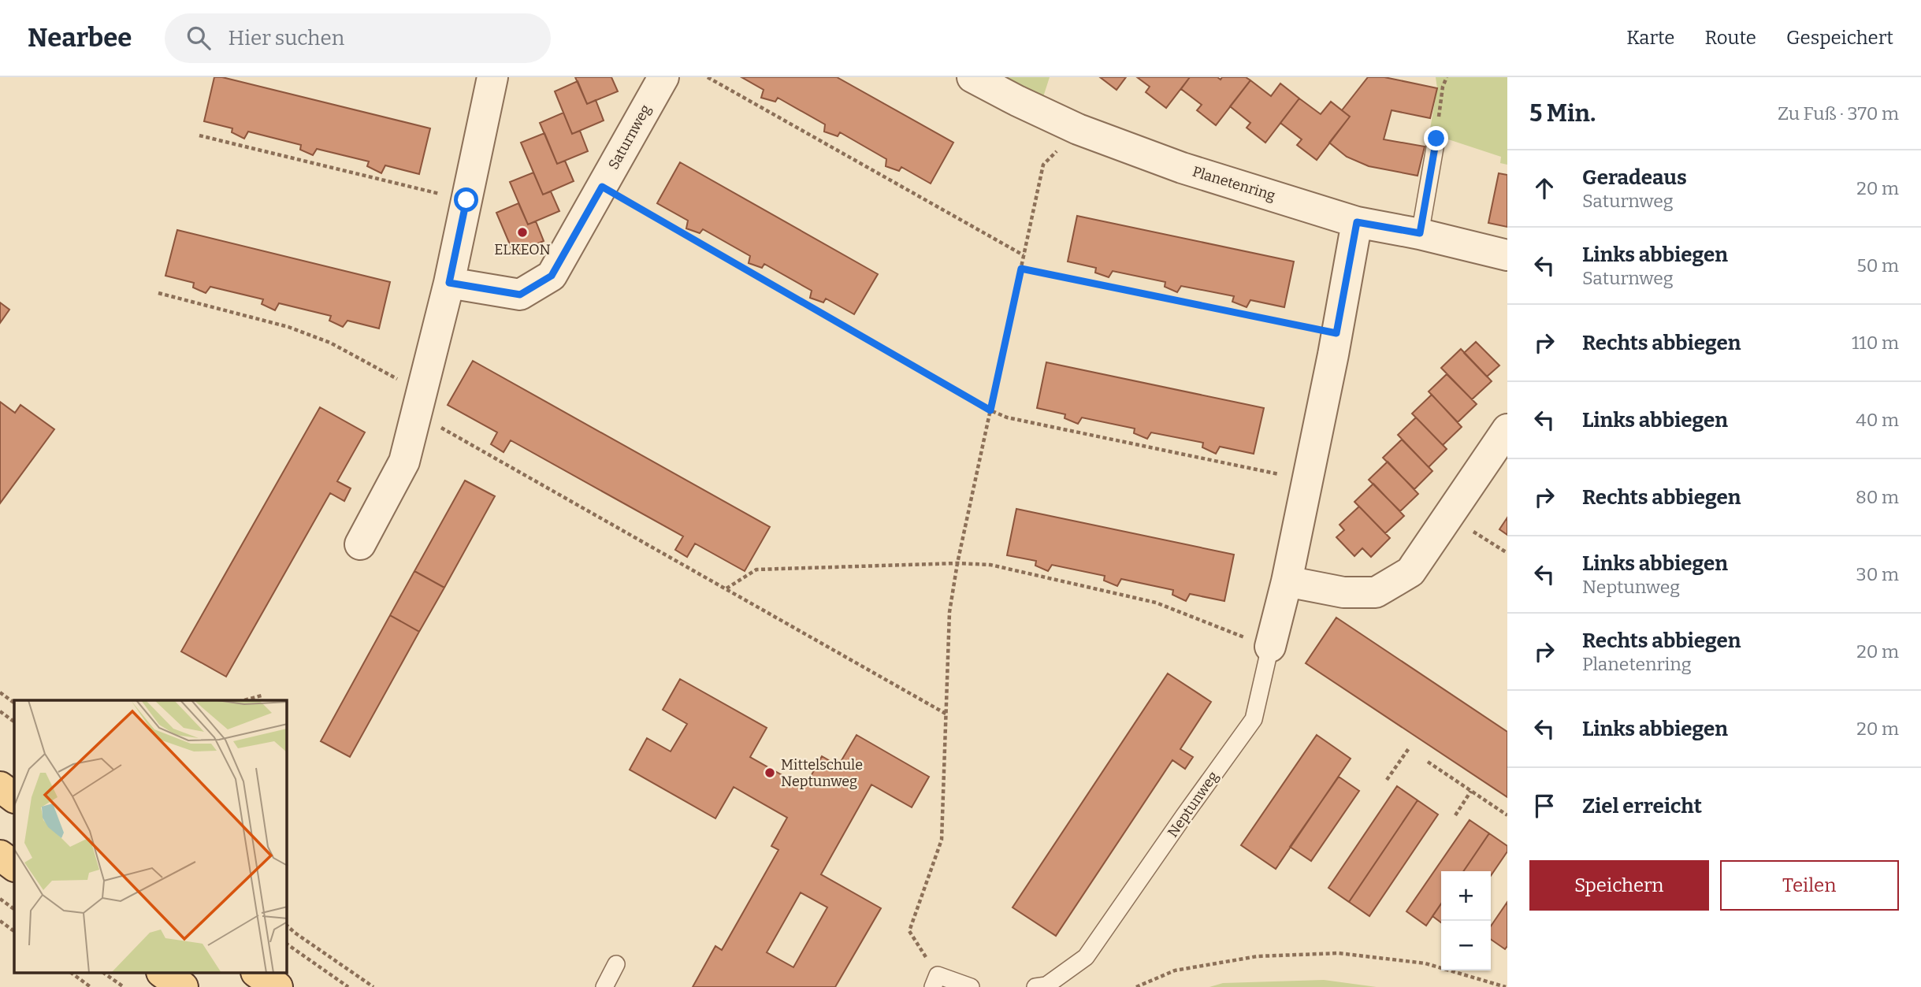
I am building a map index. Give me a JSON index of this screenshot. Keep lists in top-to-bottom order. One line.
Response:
{"streets":{"street":["Saturnweg","Planetenring","Neptunweg"]},"crossings":[["Planetenring","Neptunweg"]],"places":["ELKEON","Mittelschule Neptunweg"],"page":{"header":"Nearbee","search":"Hier suchen","nav":["Karte","Route","Gespeichert"],"heading":["5 Min.","Zu Fuß · 370 m"],"list":[["Geradeaus","Saturnweg","20 m"],["Links abbiegen","Saturnweg","50 m"],["Rechts abbiegen","110 m"],["Links abbiegen","40 m"],["Rechts abbiegen","80 m"],["Links abbiegen","Neptunweg","30 m"],["Rechts abbiegen","Planetenring","20 m"],["Links abbiegen","20 m"],"Ziel erreicht"],"buttons":["Speichern","Teilen"],"map_buttons":["+","−"]}}
